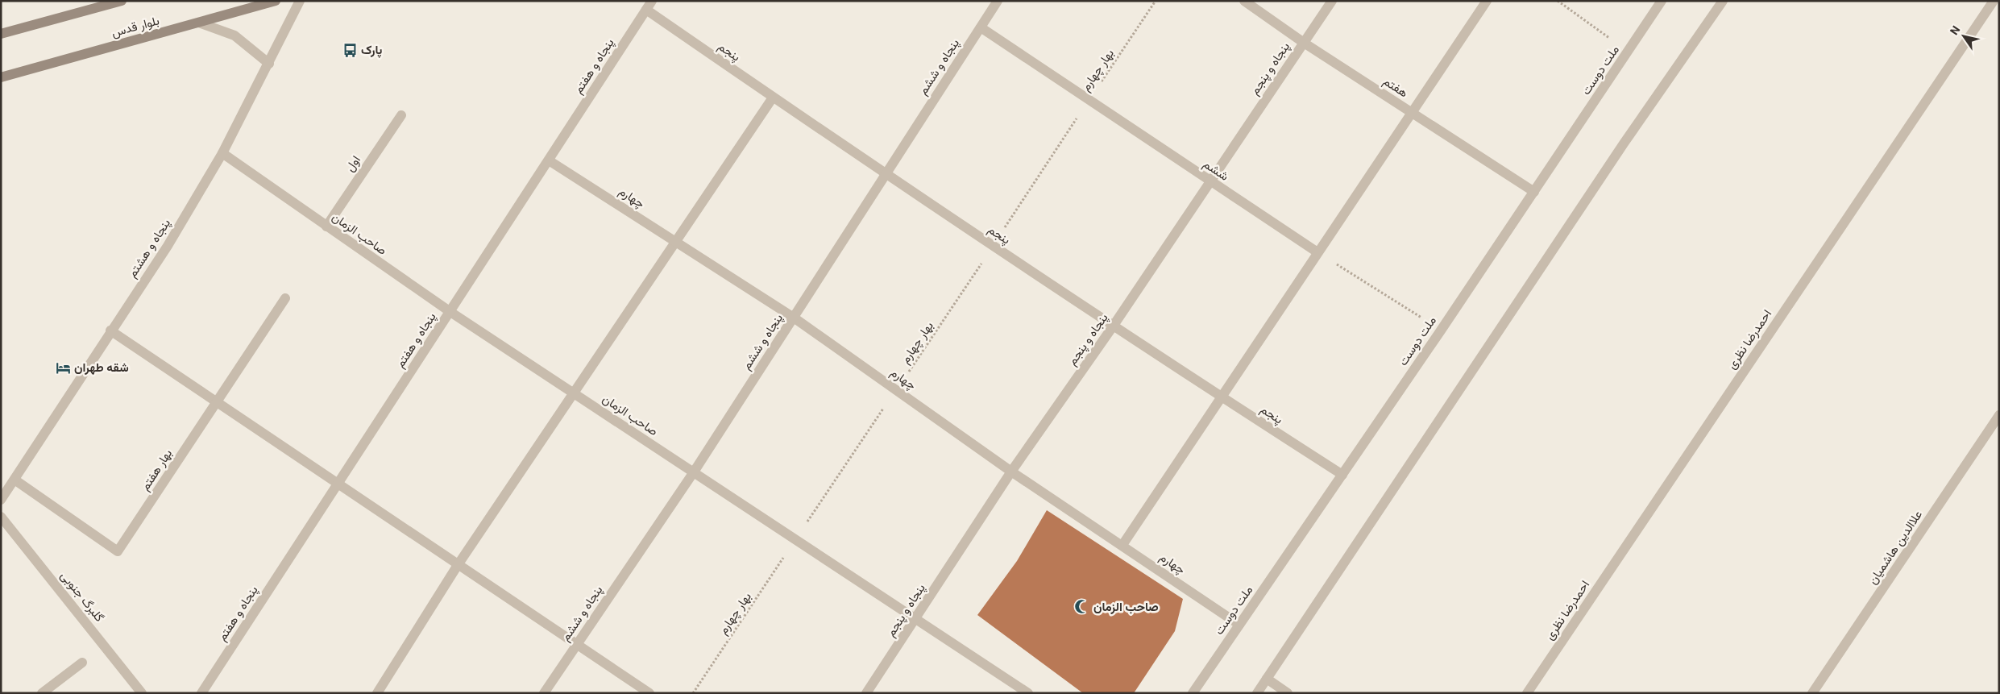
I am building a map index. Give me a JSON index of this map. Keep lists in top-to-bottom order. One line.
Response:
{"streets":{"main road":["بلوار قدس"],"street":["پنجم","پنجاه و هفتم","پنجاه و ششم","پنجاه و پنجم","ملت دوست","هفتم","اول","ششم","چهارم","صاحب الزمان","پنجاه و هشتم","احمدرضا نظری","بهار هفتم","علاالدین هاشمیان","گلبرگ جنوبی"],"path":["بهار چهارم"]},"crossings":[["پنجم","پنجاه و هفتم"],["پنجم","پنجاه و ششم"],["پنجم","پنجاه و پنجم"],["پنجم","بهار چهارم"],["پنجم","ملت دوست"],["پنجاه و هفتم","چهارم"],["پنجاه و هفتم","صاحب الزمان"],["پنجاه و ششم","ششم"],["پنجاه و ششم","چهارم"],["پنجاه و ششم","صاحب الزمان"],["پنجاه و پنجم","هفتم"],["پنجاه و پنجم","ششم"],["پنجاه و پنجم","چهارم"],["پنجاه و پنجم","صاحب الزمان"],["بهار چهارم","ششم"],["بهار چهارم","چهارم"],["بهار چهارم","صاحب الزمان"],["ملت دوست","هفتم"],["ملت دوست","چهارم"],["اول","صاحب الزمان"],["صاحب الزمان","پنجاه و هشتم"],["پنجاه و هشتم","بهار هفتم"]],"places":{"bus stop":["پارک"],"hotel":["شقه طهران"],"mosque":["صاحب الزمان"]},"north":"top left"}
